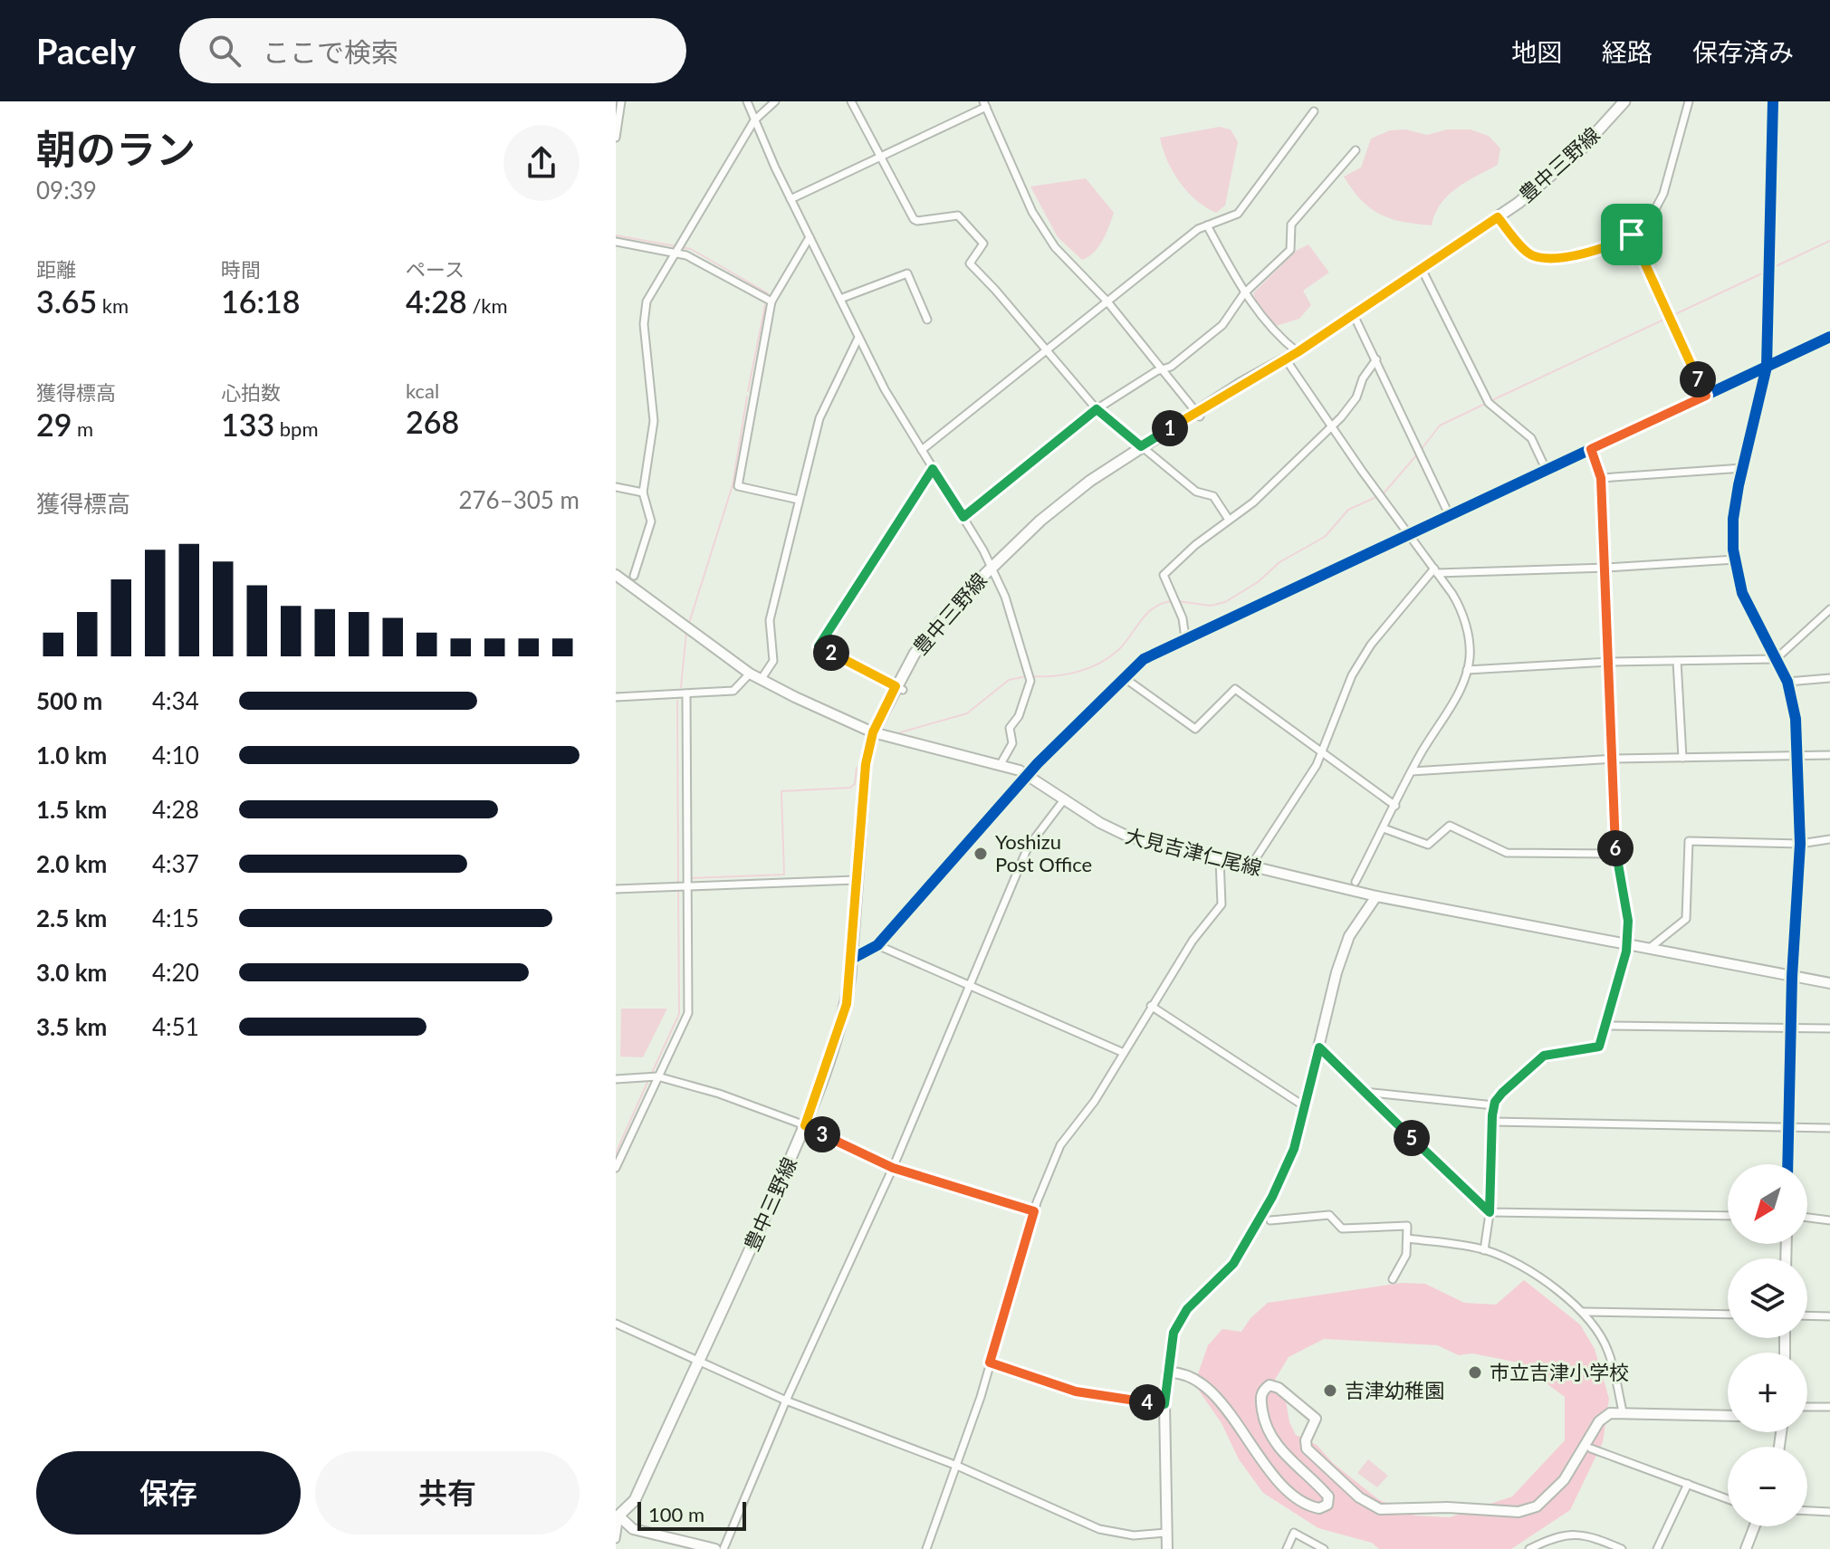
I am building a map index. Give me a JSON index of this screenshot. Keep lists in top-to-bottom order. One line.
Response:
{"streets":{"main road":["豊中三野線"],"street":["大見吉津仁尾線"]},"crossings":[["豊中三野線","大見吉津仁尾線"]],"places":["Yoshizu Post Office","市立吉津小学校","吉津幼稚園"],"scale_bar":"100 m","north":"bottom left","page":{"header":"Pacely","search":"ここで検索","nav":["地図","経路","保存済み"],"heading":["朝のラン","09:39"],"stats":[["距離","3.65 km"],["時間","16:18"],["ペース","4:28 /km"],["獲得標高","29 m"],["心拍数","133 bpm"],["kcal","268"]],"pins":["7","1","2","6","3","5","4"],"chart":["獲得標高","276–305 m"],"list":[{"name":"500 m","note":"4:34"},{"name":"1.0 km","note":"4:10"},{"name":"1.5 km","note":"4:28"},{"name":"2.0 km","note":"4:37"},{"name":"2.5 km","note":"4:15"},{"name":"3.0 km","note":"4:20"},{"name":"3.5 km","note":"4:51"}],"map_buttons":["+","−"],"buttons":["保存","共有"],"scale":"100 m"}}
